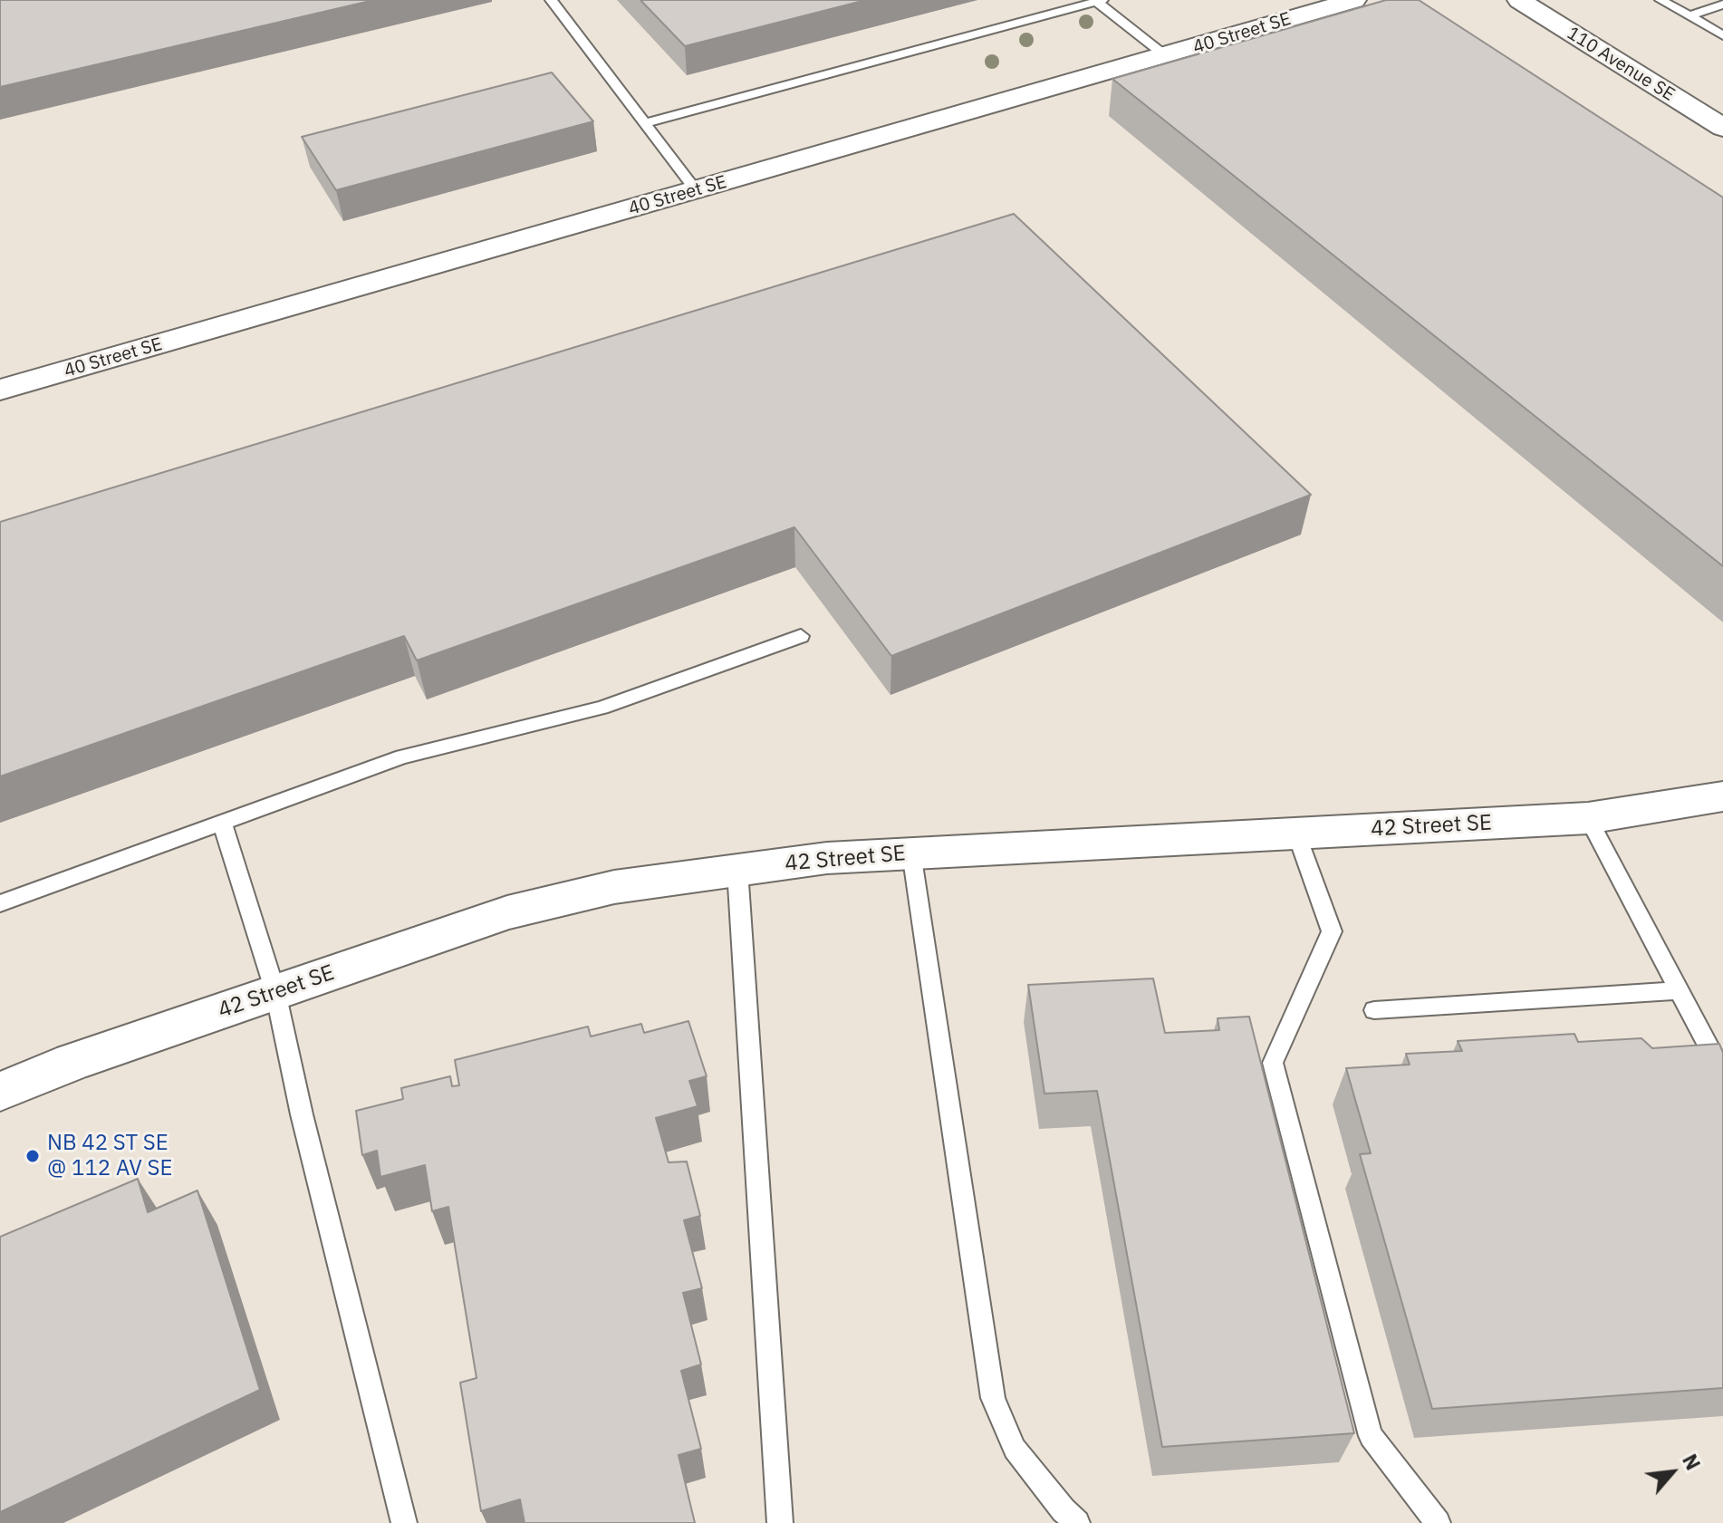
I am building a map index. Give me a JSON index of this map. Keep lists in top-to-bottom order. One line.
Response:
{"streets":{"street":["40 Street SE","110 Avenue SE","42 Street SE"]},"places":["NB 42 ST SE @ 112 AV SE"],"north":"top right"}
